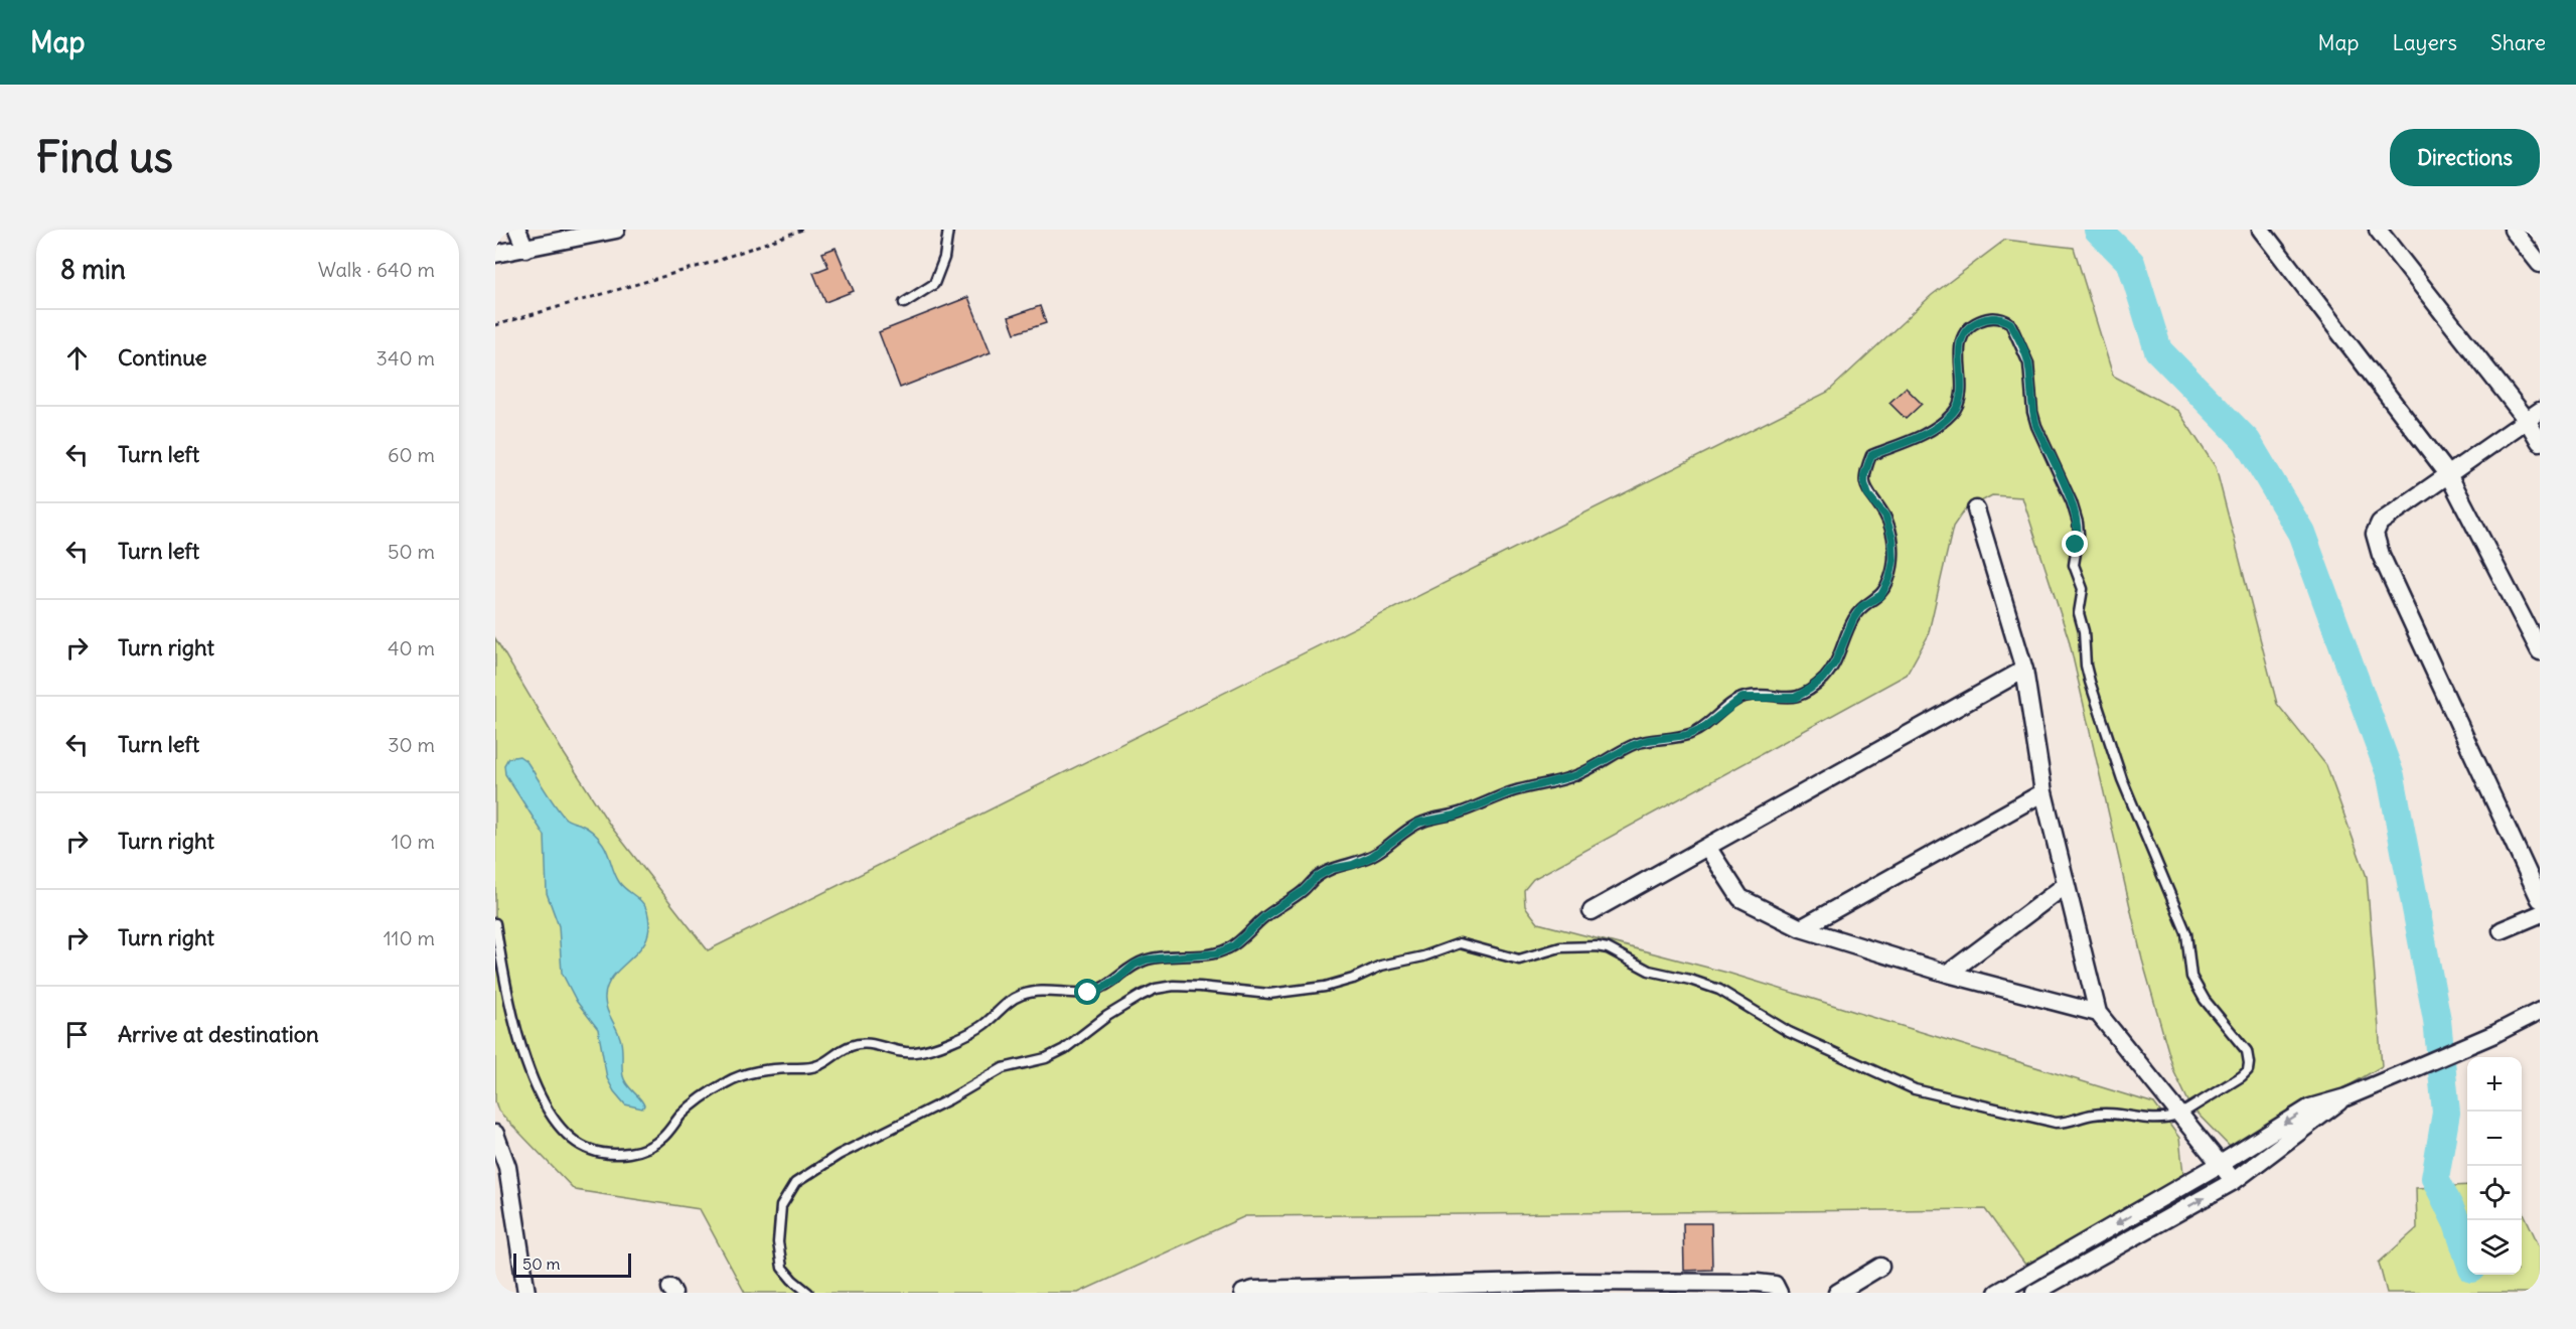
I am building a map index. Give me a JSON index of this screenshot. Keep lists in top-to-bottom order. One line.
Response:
{"scale_bar":"50 m","page":{"header":"Map","nav":["Map","Layers","Share"],"buttons":"Directions","title":"Find us","heading":["8 min","Walk · 640 m"],"list":[["Continue","340 m"],["Turn left","60 m"],["Turn left","50 m"],["Turn right","40 m"],["Turn left","30 m"],["Turn right","10 m"],["Turn right","110 m"],"Arrive at destination"],"map_buttons":["+","−"],"scale":"50 m"}}
